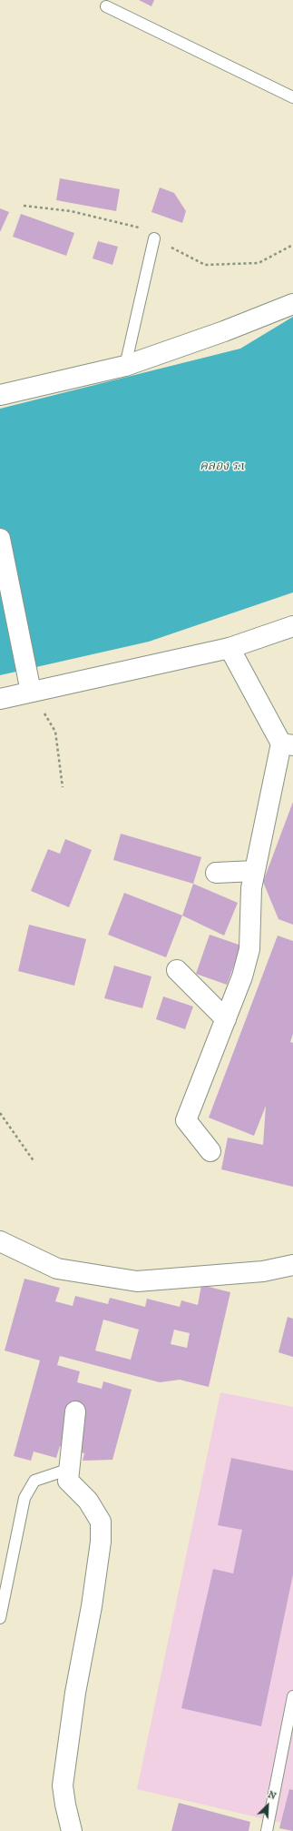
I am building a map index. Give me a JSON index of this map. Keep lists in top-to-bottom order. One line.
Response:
{"water":["คลอง ร.1"],"north":"top right"}
